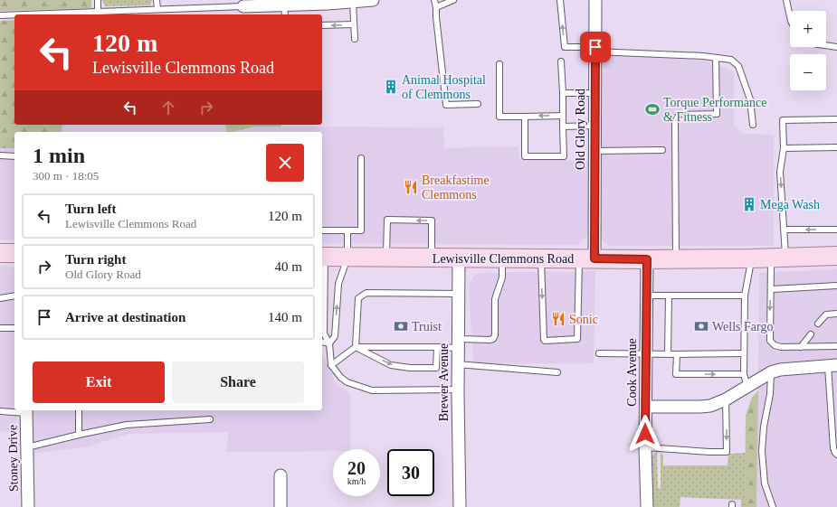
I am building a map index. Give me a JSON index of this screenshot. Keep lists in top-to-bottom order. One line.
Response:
{"streets":{"main road":["Lewisville Clemmons Road"],"street":["Old Glory Road","Cook Avenue","Brewer Avenue","Stoney Drive"]},"crossings":[["Old Glory Road","Lewisville Clemmons Road"],["Lewisville Clemmons Road","Cook Avenue"],["Lewisville Clemmons Road","Brewer Avenue"]],"places":{"building":["Animal Hospital of Clemmons","Mega Wash"],"sports":["Torque Performance & Fitness"],"restaurant":["Breakfastime Clemmons","Sonic"],"bank":["Truist","Wells Fargo"]},"page":{"map_buttons":["+","−"],"turn":["120 m","Lewisville Clemmons Road"],"heading":["1 min","300 m · 18:05"],"list":[{"name":"Turn left","note":"Lewisville Clemmons Road","value":"120 m"},{"name":"Turn right","note":"Old Glory Road","value":"40 m"},{"name":"Arrive at destination","value":"140 m"}],"buttons":["Exit","Share"],"speed":"20 km/h","limit":"30"}}
